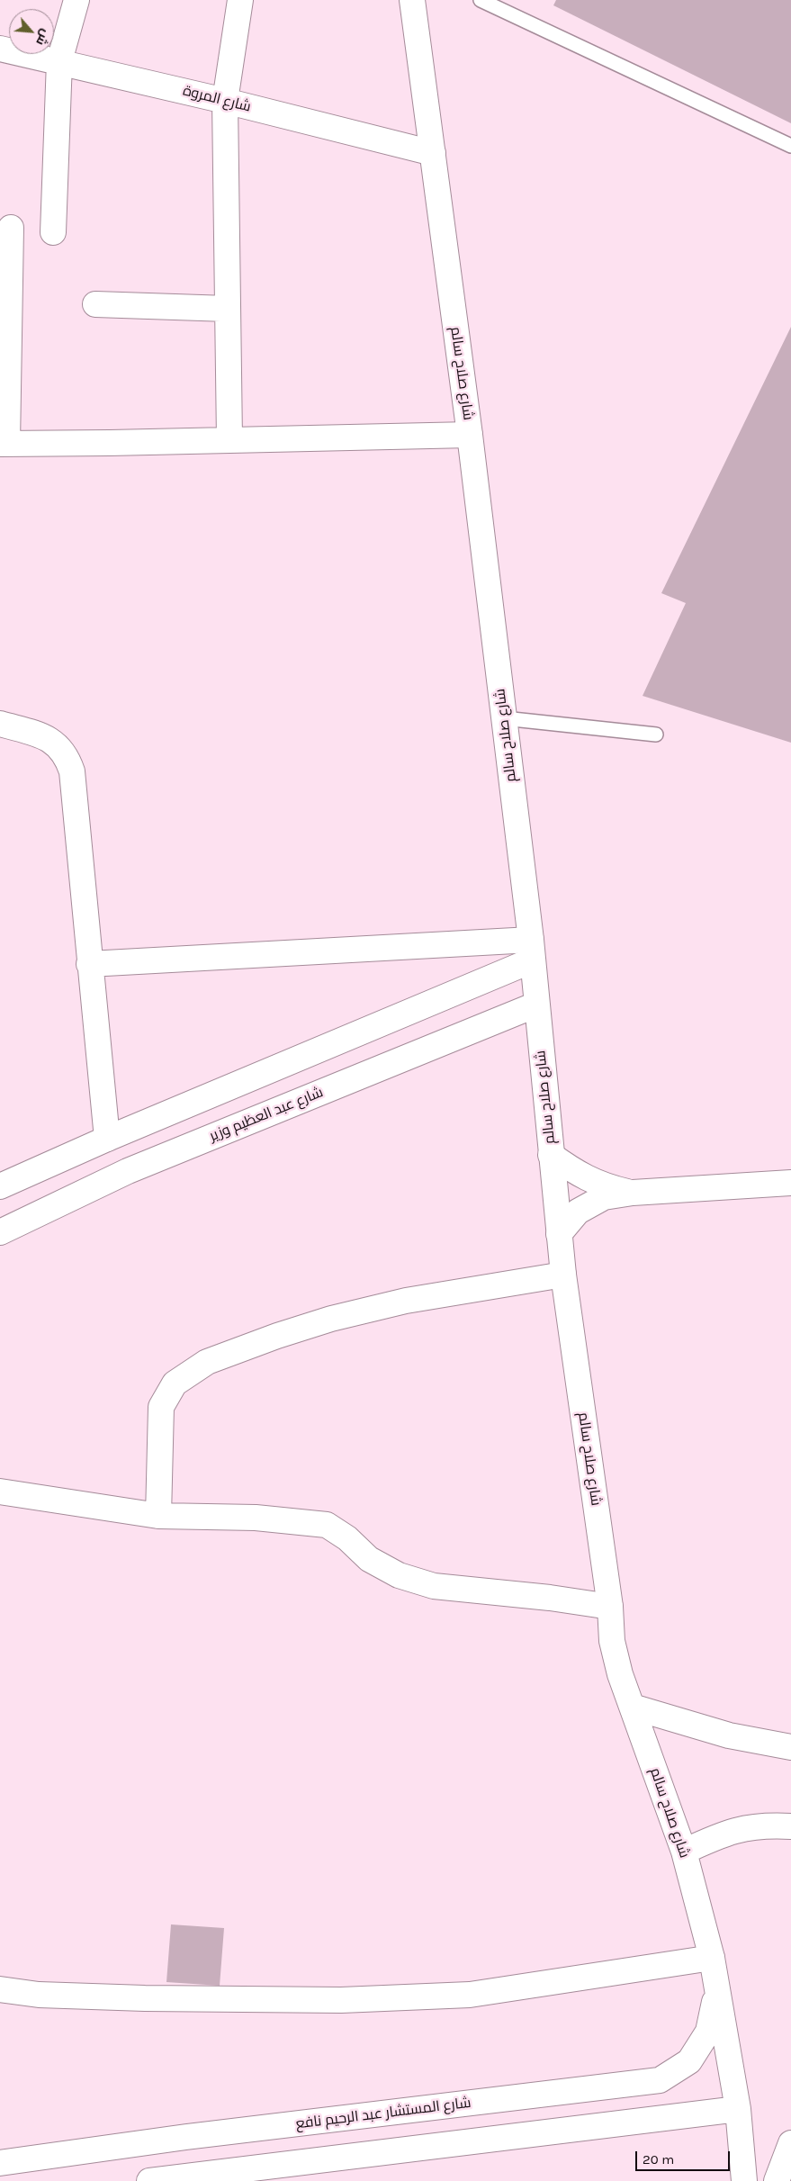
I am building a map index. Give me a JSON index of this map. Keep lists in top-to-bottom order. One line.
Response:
{"streets":{"street":["شارع المروة","شارع صلاح سالم","شارع عبد العظيم وزير","شارع المستشار عبد الرحيم نافع"]},"crossings":[["شارع المروة","شارع صلاح سالم"],["شارع صلاح سالم","شارع عبد العظيم وزير"],["شارع صلاح سالم","شارع المستشار عبد الرحيم نافع"]],"scale_bar":"20 m","north":"bottom right"}
